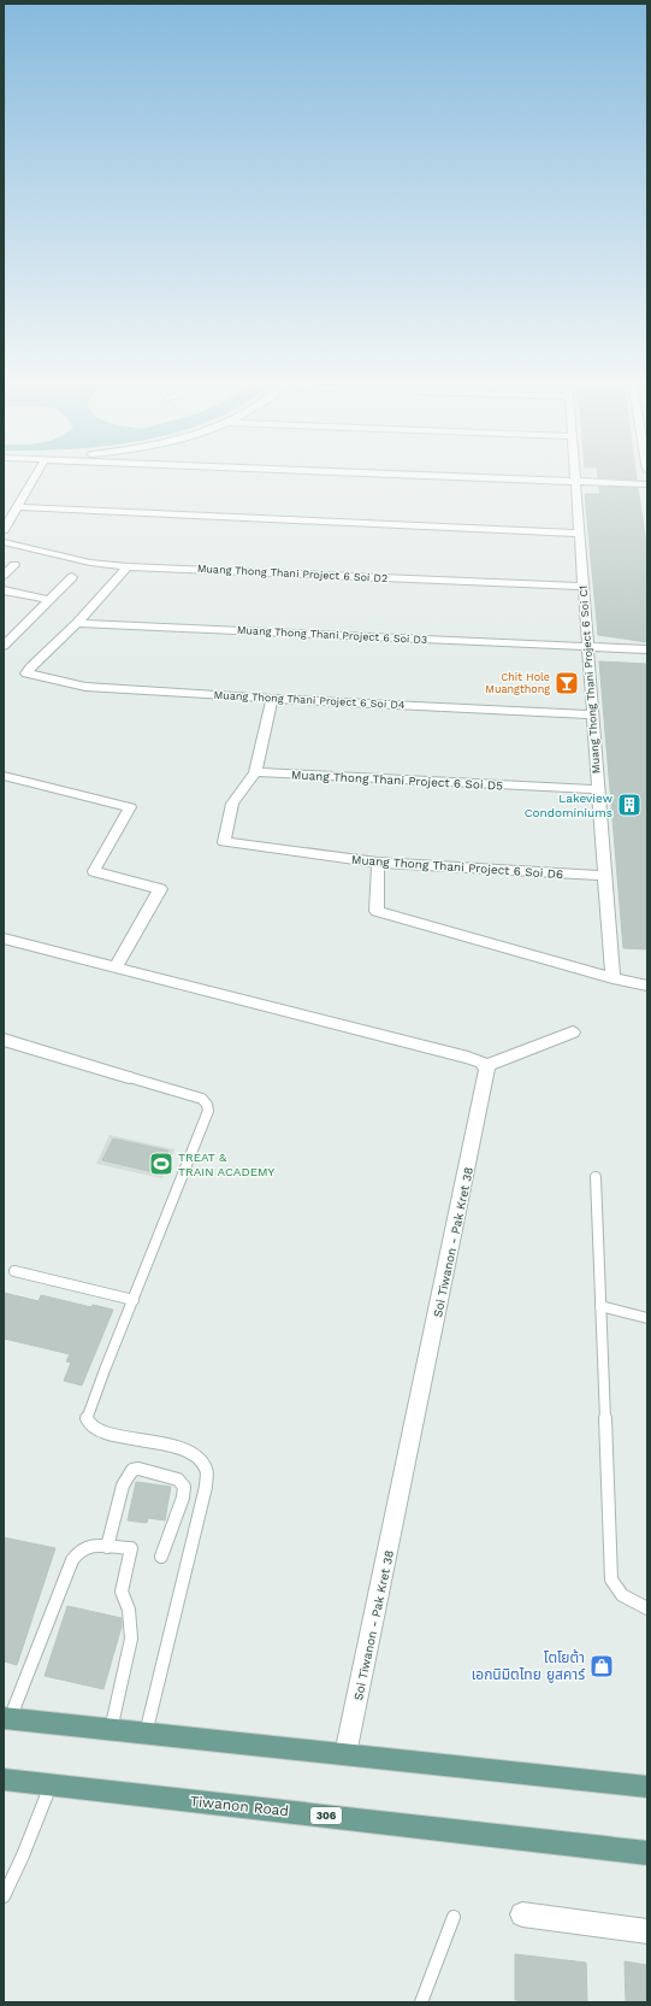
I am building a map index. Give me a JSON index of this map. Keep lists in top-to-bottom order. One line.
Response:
{"streets":{"main road":["Tiwanon Road","306"],"street":["Muang Thong Thani Project 6 Soi D2","Muang Thong Thani Project 6 Soi D3","Muang Thong Thani Project 6 Soi C1","Muang Thong Thani Project 6 Soi D4","Muang Thong Thani Project 6 Soi D5","Muang Thong Thani Project 6 Soi D6","Soi Tiwanon - Pak Kret 38"]},"crossings":[["Muang Thong Thani Project 6 Soi D2","Muang Thong Thani Project 6 Soi C1"],["Muang Thong Thani Project 6 Soi D3","Muang Thong Thani Project 6 Soi C1"],["Muang Thong Thani Project 6 Soi D3","Muang Thong Thani Project 6 Soi D4"],["Muang Thong Thani Project 6 Soi C1","Muang Thong Thani Project 6 Soi D4"],["Muang Thong Thani Project 6 Soi C1","Muang Thong Thani Project 6 Soi D5"],["Muang Thong Thani Project 6 Soi C1","Muang Thong Thani Project 6 Soi D6"],["Muang Thong Thani Project 6 Soi D5","Muang Thong Thani Project 6 Soi D6"]],"places":{"bar":["Chit Hole Muangthong"],"building":["Lakeview Condominiums"],"sports":["TREAT & TRAIN ACADEMY"],"shop":["โตโยต้า เอกนิมิตไทย ยูสคาร์"]}}
